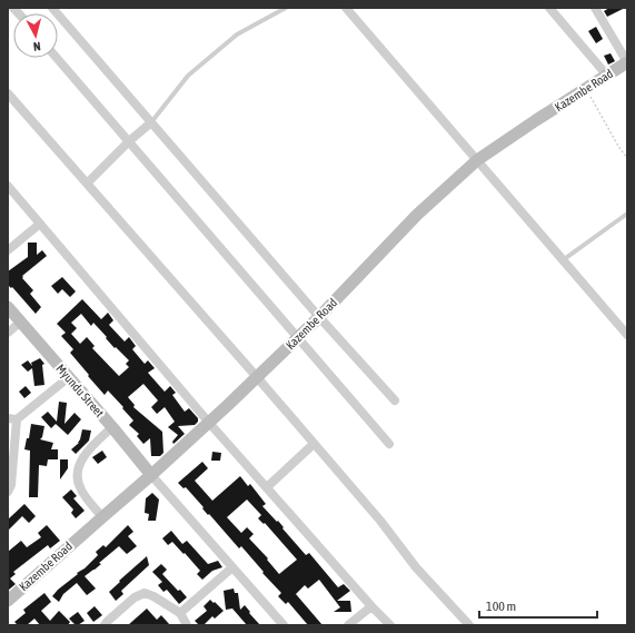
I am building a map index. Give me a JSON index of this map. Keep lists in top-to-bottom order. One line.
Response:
{"streets":{"main road":["Kazembe Road","Myundu Street"]},"crossings":[["Kazembe Road","Myundu Street"]],"scale_bar":"100 m","north":"bottom"}
